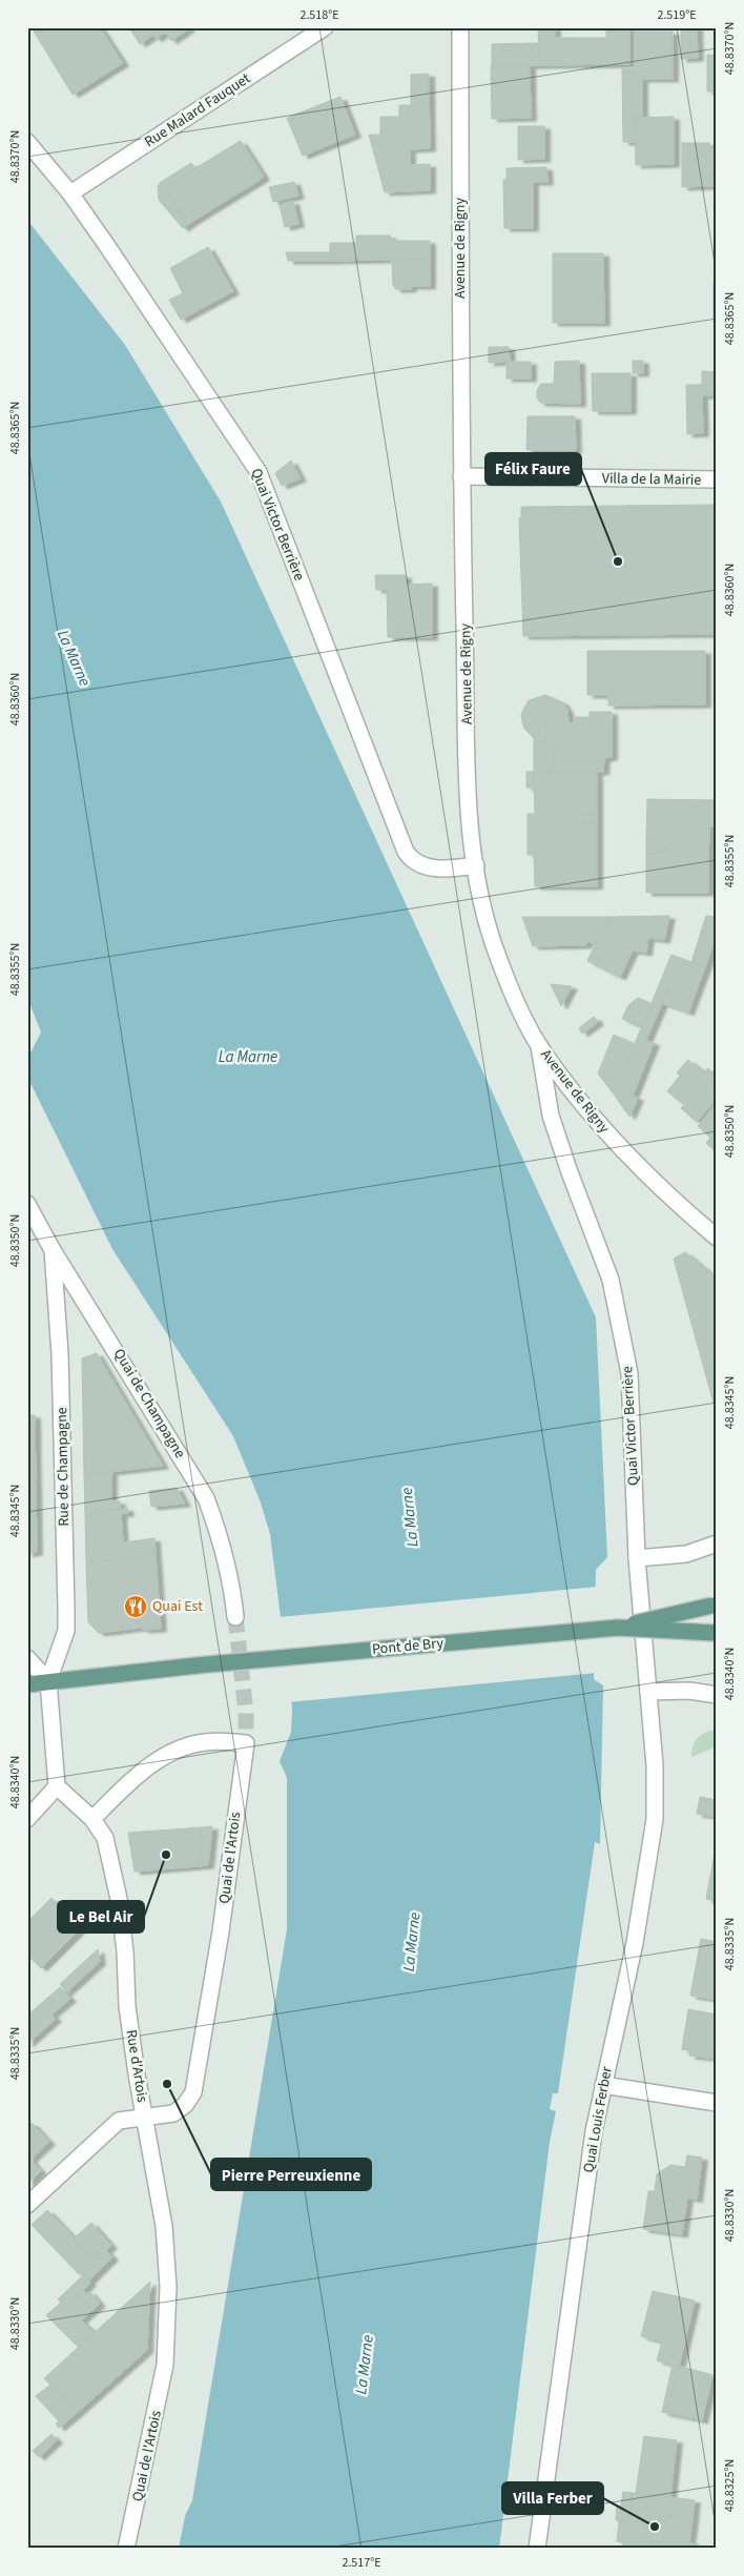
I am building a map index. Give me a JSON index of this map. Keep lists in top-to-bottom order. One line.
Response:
{"streets":{"main road":["Pont de Bry"],"street":["Rue Malard Fauquet","Avenue de Rigny","Villa de la Mairie","Quai Victor Berrière","Quai de Champagne","Rue de Champagne","Quai de l'Artois","Rue d'Artois","Quai Louis Ferber"]},"crossings":[["Rue Malard Fauquet","Quai Victor Berrière"],["Avenue de Rigny","Villa de la Mairie"],["Avenue de Rigny","Quai Victor Berrière"],["Quai Victor Berrière","Quai Louis Ferber"],["Quai de Champagne","Rue de Champagne"],["Rue de Champagne","Pont de Bry"],["Quai de l'Artois","Rue d'Artois"]],"water":["La Marne"],"places":{"other":["Félix Faure","Le Bel Air","Pierre Perreuxienne","Villa Ferber"],"restaurant":["Quai Est"]},"coordinates":["2.518°E","2.519°E","48.8370°N","48.8365°N","48.8360°N","48.8355°N","48.8350°N","48.8345°N","48.8340°N","48.8335°N","48.8330°N","48.8325°N","2.517°E"]}
